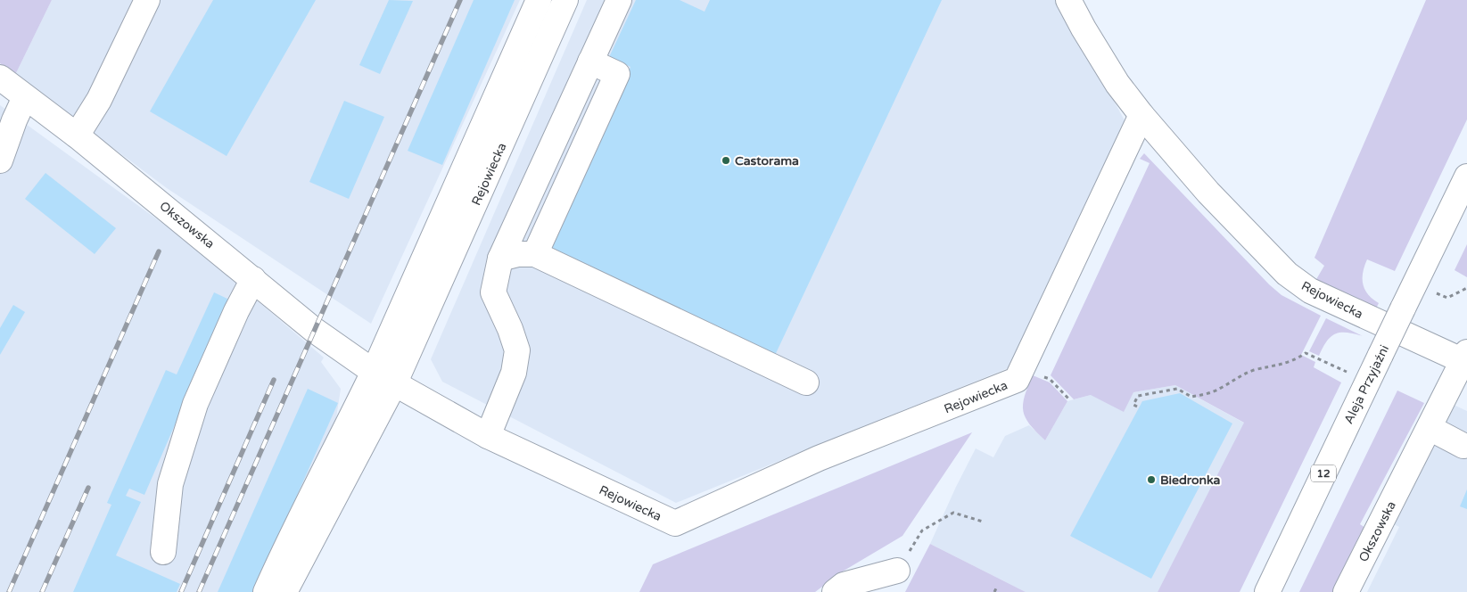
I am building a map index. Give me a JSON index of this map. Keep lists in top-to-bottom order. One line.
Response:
{"streets":{"main road":["Rejowiecka","Okszowska","Aleja Przyjaźni","12"]},"crossings":[["Rejowiecka","Okszowska"]],"places":["Castorama","Biedronka"]}
